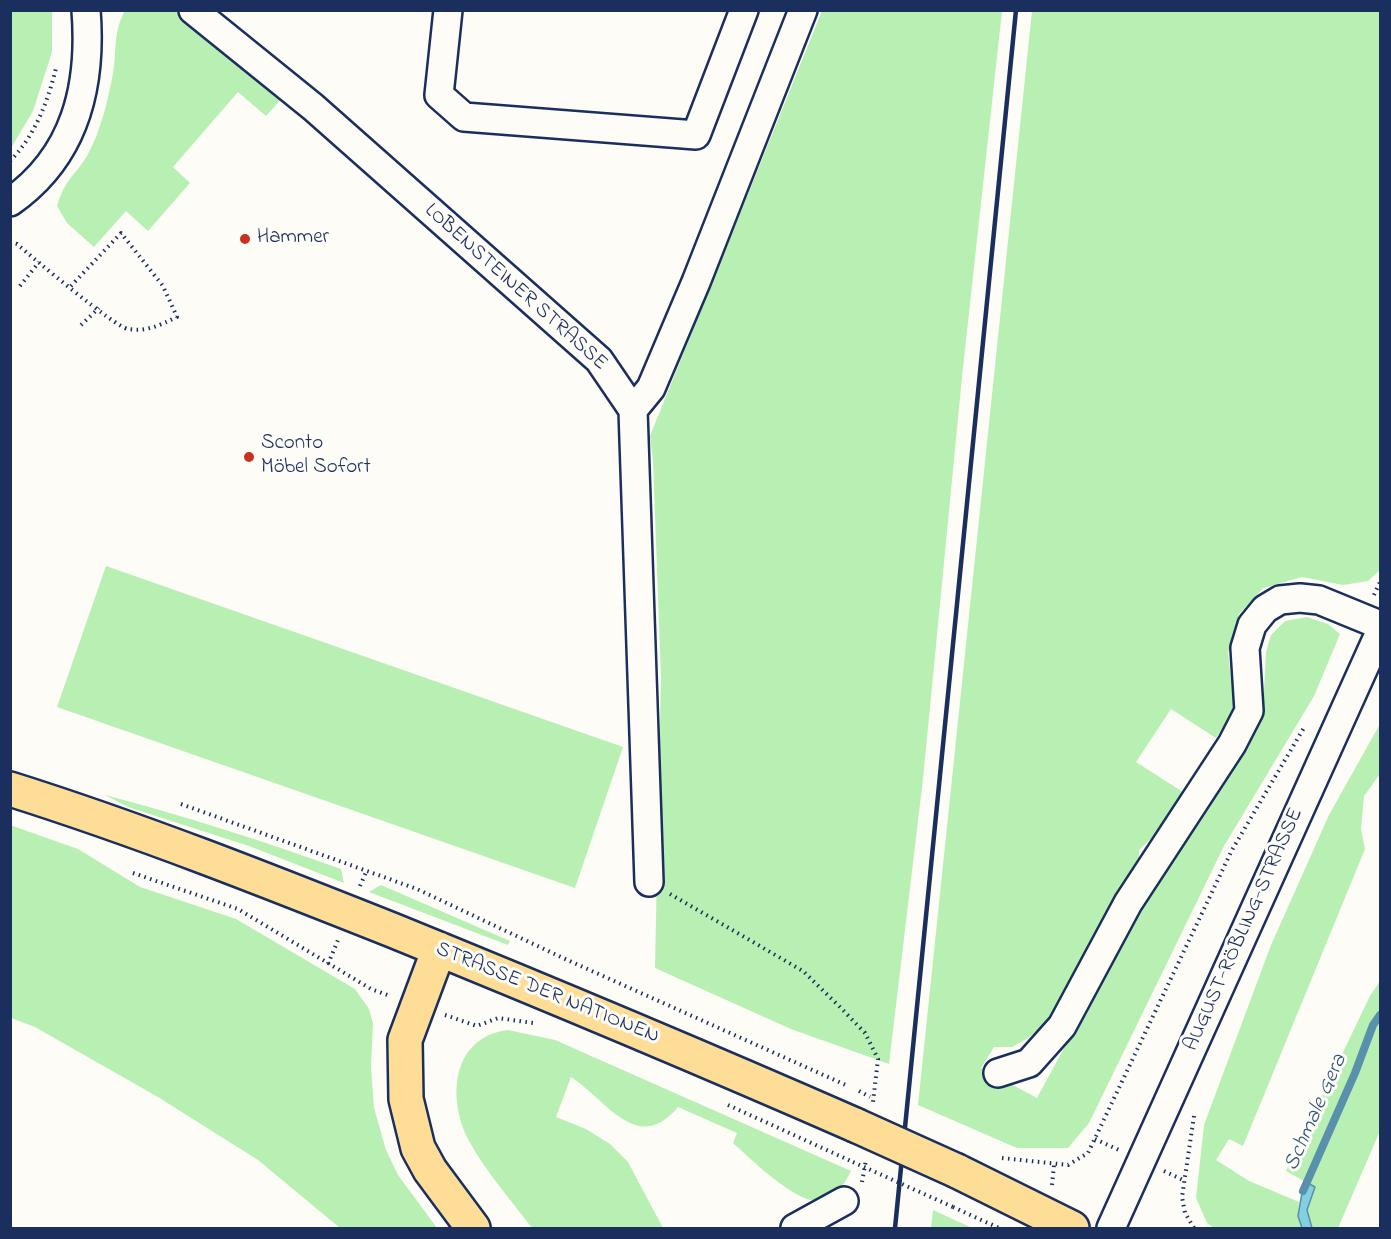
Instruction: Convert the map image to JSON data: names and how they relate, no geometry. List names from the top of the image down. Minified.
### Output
{"streets":{"main road":["STRASSE DER NATIONEN"],"street":["LOBENSTEINER STRASSE","AUGUST-RÖBLING-STRASSE"]},"water":["Schmale Gera"],"places":["Hammer","Sconto Möbel Sofort"]}
